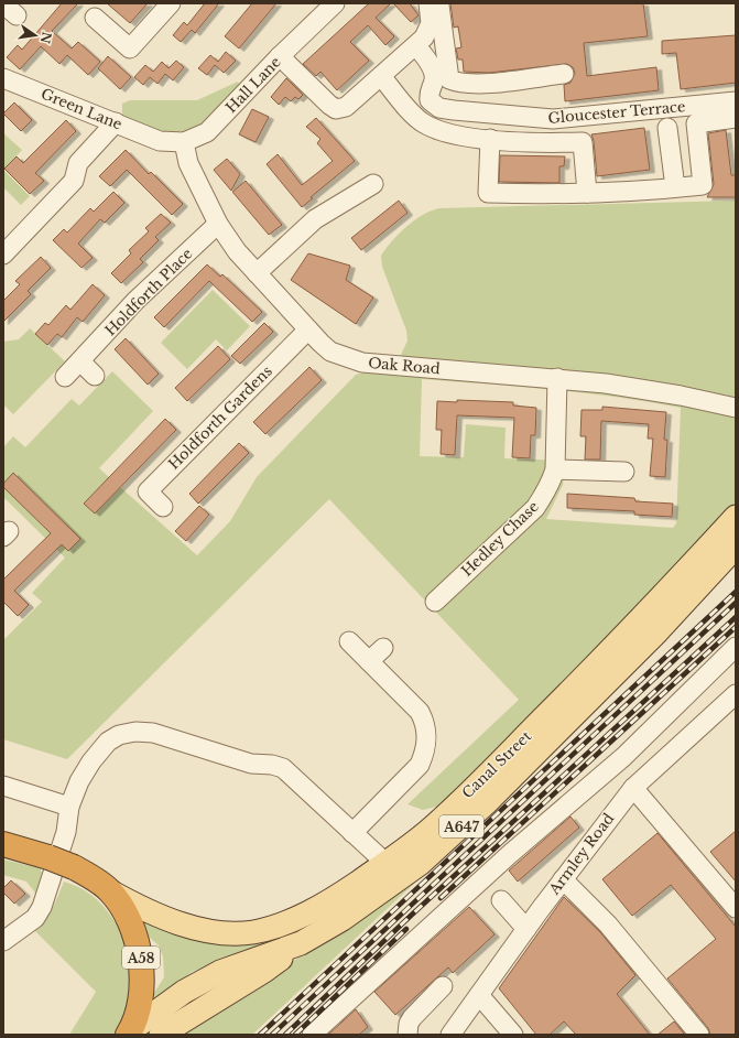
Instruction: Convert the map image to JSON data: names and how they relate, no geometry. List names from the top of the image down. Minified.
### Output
{"streets":{"highway":["A58"],"main road":["Canal Street","A647"],"street":["Hall Lane","Green Lane","Gloucester Terrace","Holdforth Place","Oak Road","Holdforth Gardens","Hedley Chase","Armley Road"]},"crossings":[["Hall Lane","Green Lane"],["Hall Lane","Oak Road"],["Holdforth Place","Oak Road"],["Oak Road","Holdforth Gardens"],["Oak Road","Hedley Chase"],["Canal Street","A647"],["Canal Street","A58"]],"north":"right"}
